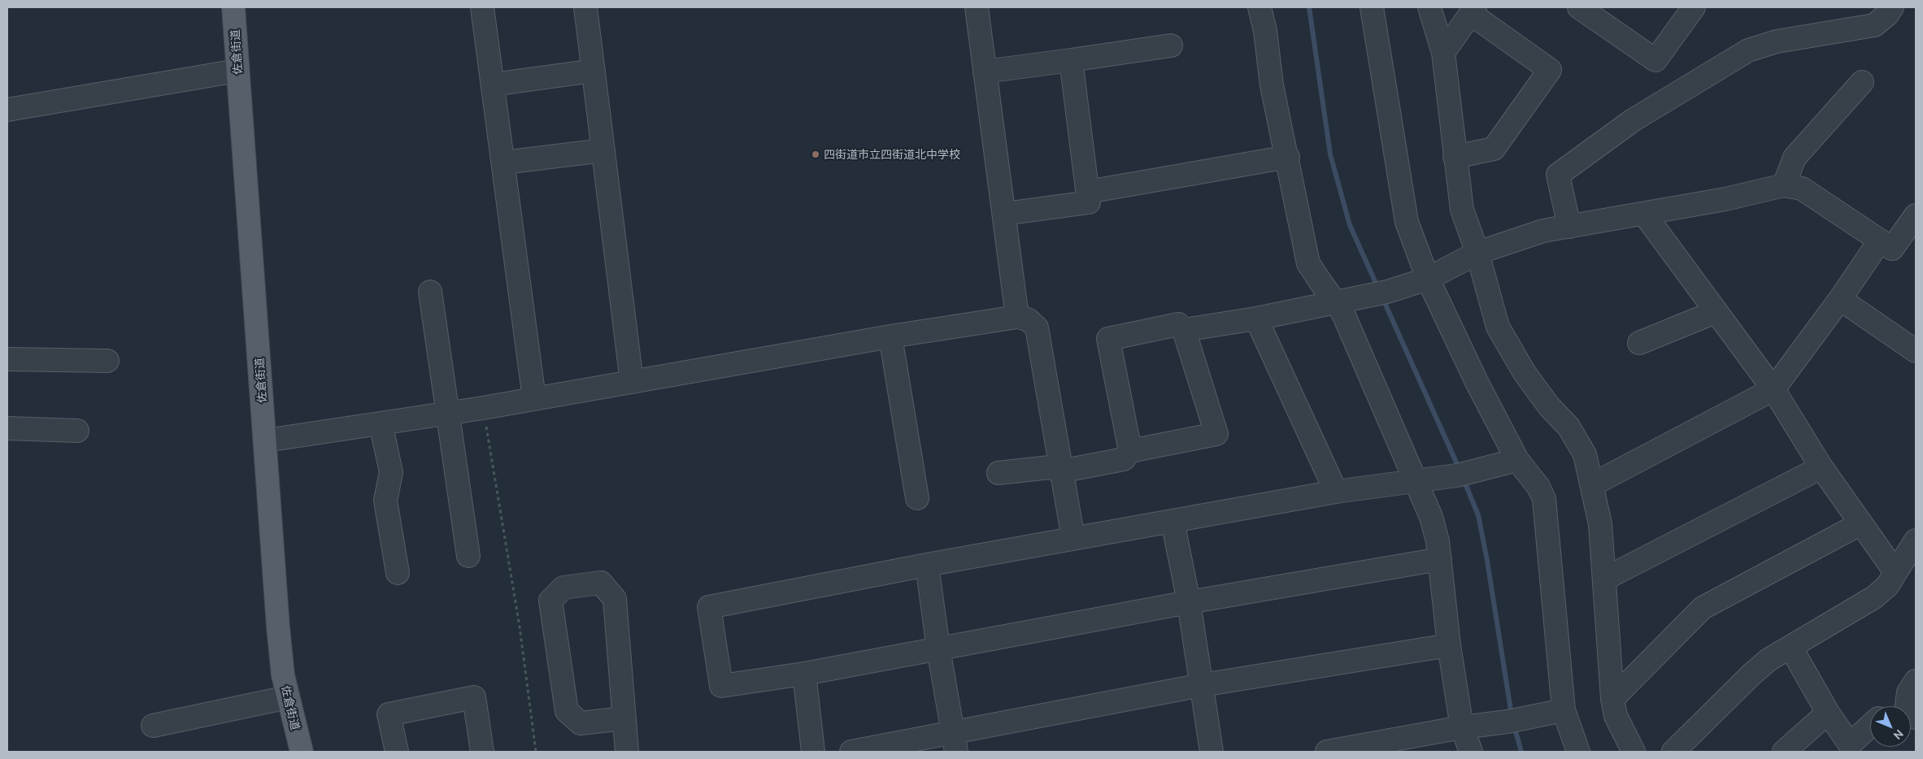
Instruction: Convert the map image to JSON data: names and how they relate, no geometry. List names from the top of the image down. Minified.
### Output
{"streets":{"main road":["佐倉街道"]},"places":["四街道市立四街道北中学校"],"north":"bottom right"}
